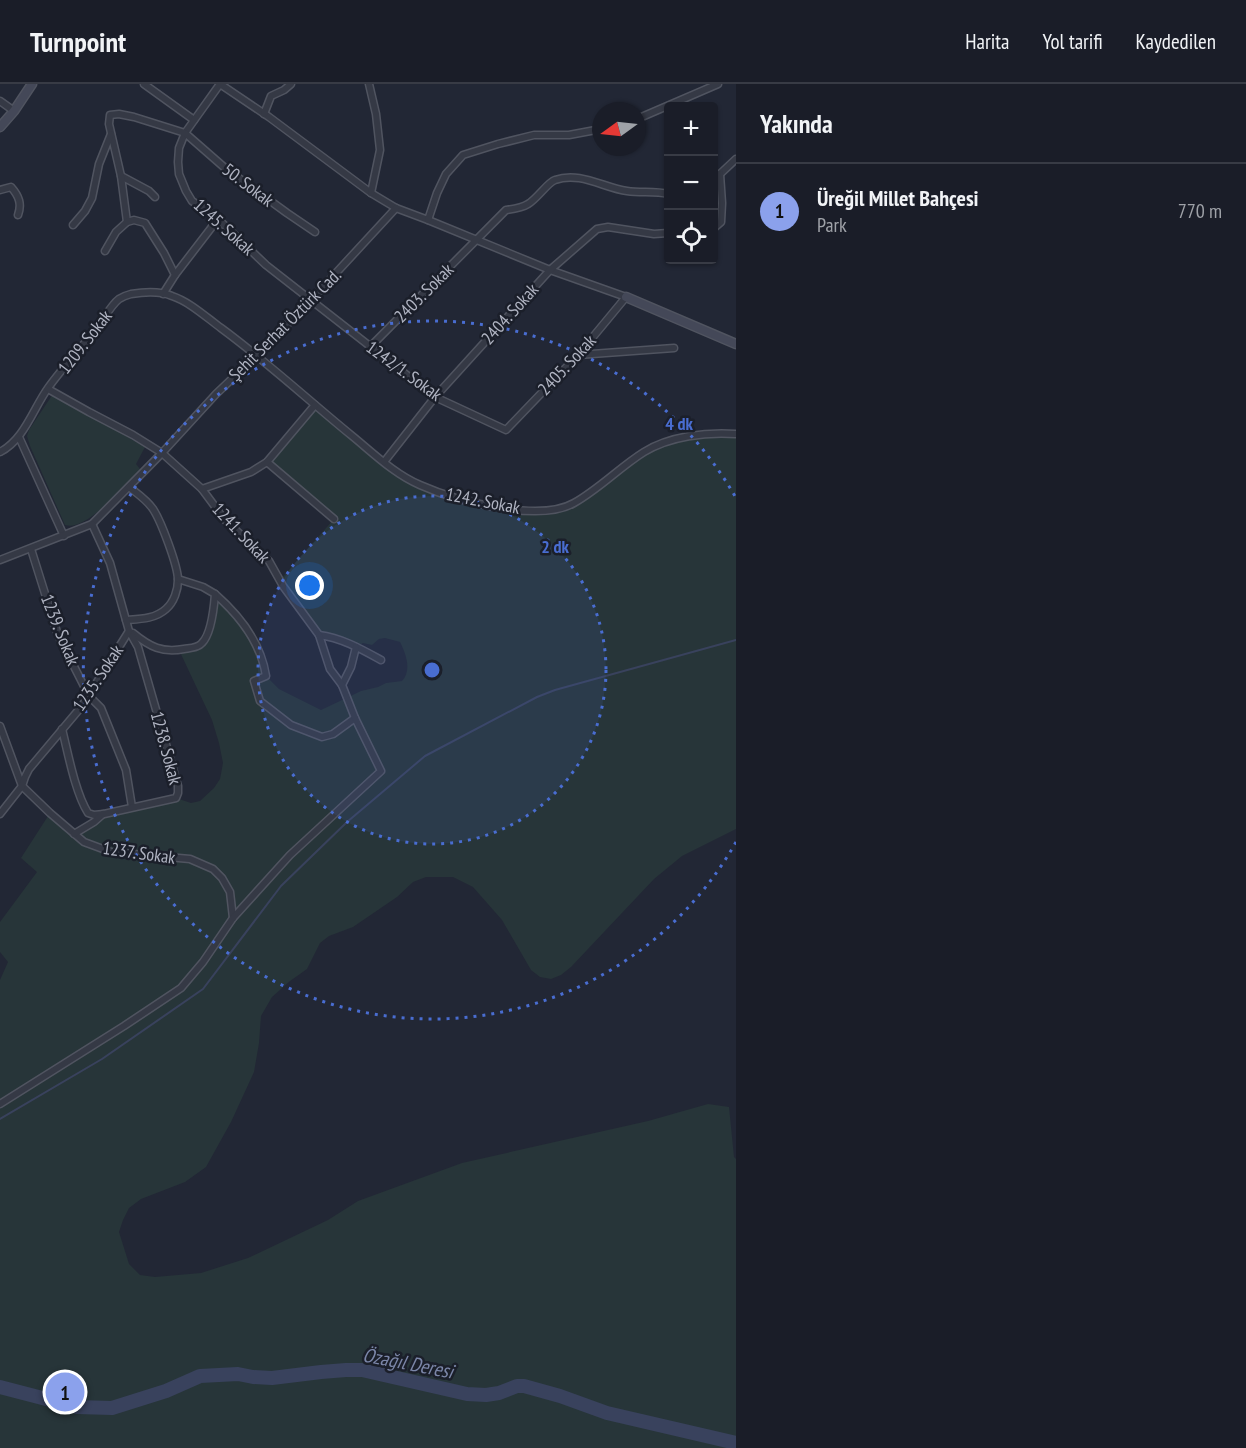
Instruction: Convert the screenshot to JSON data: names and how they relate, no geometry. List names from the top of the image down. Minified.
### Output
{"streets":{"street":["50. Sokak","1245. Sokak","2403. Sokak","2404. Sokak","Şehit Serhat Öztürk Cad.","1209. Sokak","2405. Sokak","1242/1. Sokak","1242. Sokak","1241. Sokak","1239. Sokak","1235. Sokak","1238. Sokak","1237. Sokak"]},"crossings":[["50. Sokak","1245. Sokak"],["1245. Sokak","Şehit Serhat Öztürk Cad."],["1245. Sokak","1242/1. Sokak"],["2403. Sokak","1242/1. Sokak"],["2404. Sokak","1242/1. Sokak"],["2404. Sokak","1242. Sokak"],["Şehit Serhat Öztürk Cad.","1209. Sokak"],["Şehit Serhat Öztürk Cad.","1242/1. Sokak"],["Şehit Serhat Öztürk Cad.","1242. Sokak"],["Şehit Serhat Öztürk Cad.","1241. Sokak"],["Şehit Serhat Öztürk Cad.","1239. Sokak"],["Şehit Serhat Öztürk Cad.","1235. Sokak"],["1209. Sokak","1242. Sokak"],["1209. Sokak","1241. Sokak"],["2405. Sokak","1242/1. Sokak"],["1241. Sokak","1237. Sokak"],["1239. Sokak","1235. Sokak"],["1239. Sokak","1238. Sokak"],["1235. Sokak","1238. Sokak"],["1235. Sokak","1237. Sokak"]],"water":["Özağıl Deresi"],"north":"left","page":{"header":"Turnpoint","nav":["Harita","Yol tarifi","Kaydedilen"],"heading":"Yakında","map_buttons":["+","−"],"list":[{"mark":"1","name":"Üreğil Millet Bahçesi","note":"Park","value":"770 m"}],"pins":"1"},"rings":["4 dk","2 dk"]}
